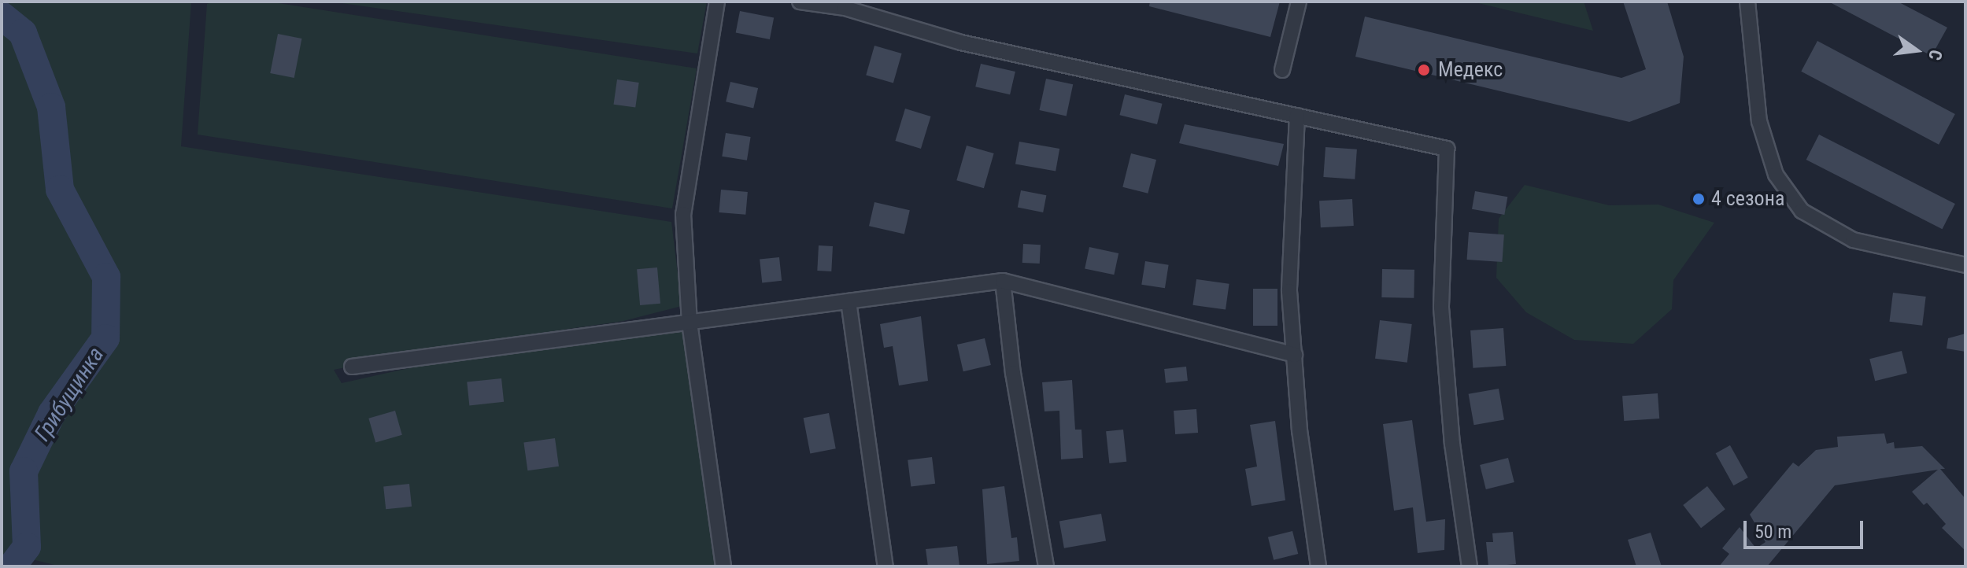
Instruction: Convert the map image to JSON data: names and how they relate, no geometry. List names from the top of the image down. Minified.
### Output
{"water":["Грибущинка"],"places":["Медекс","4 сезона"],"scale_bar":"50 m","north":"right"}
